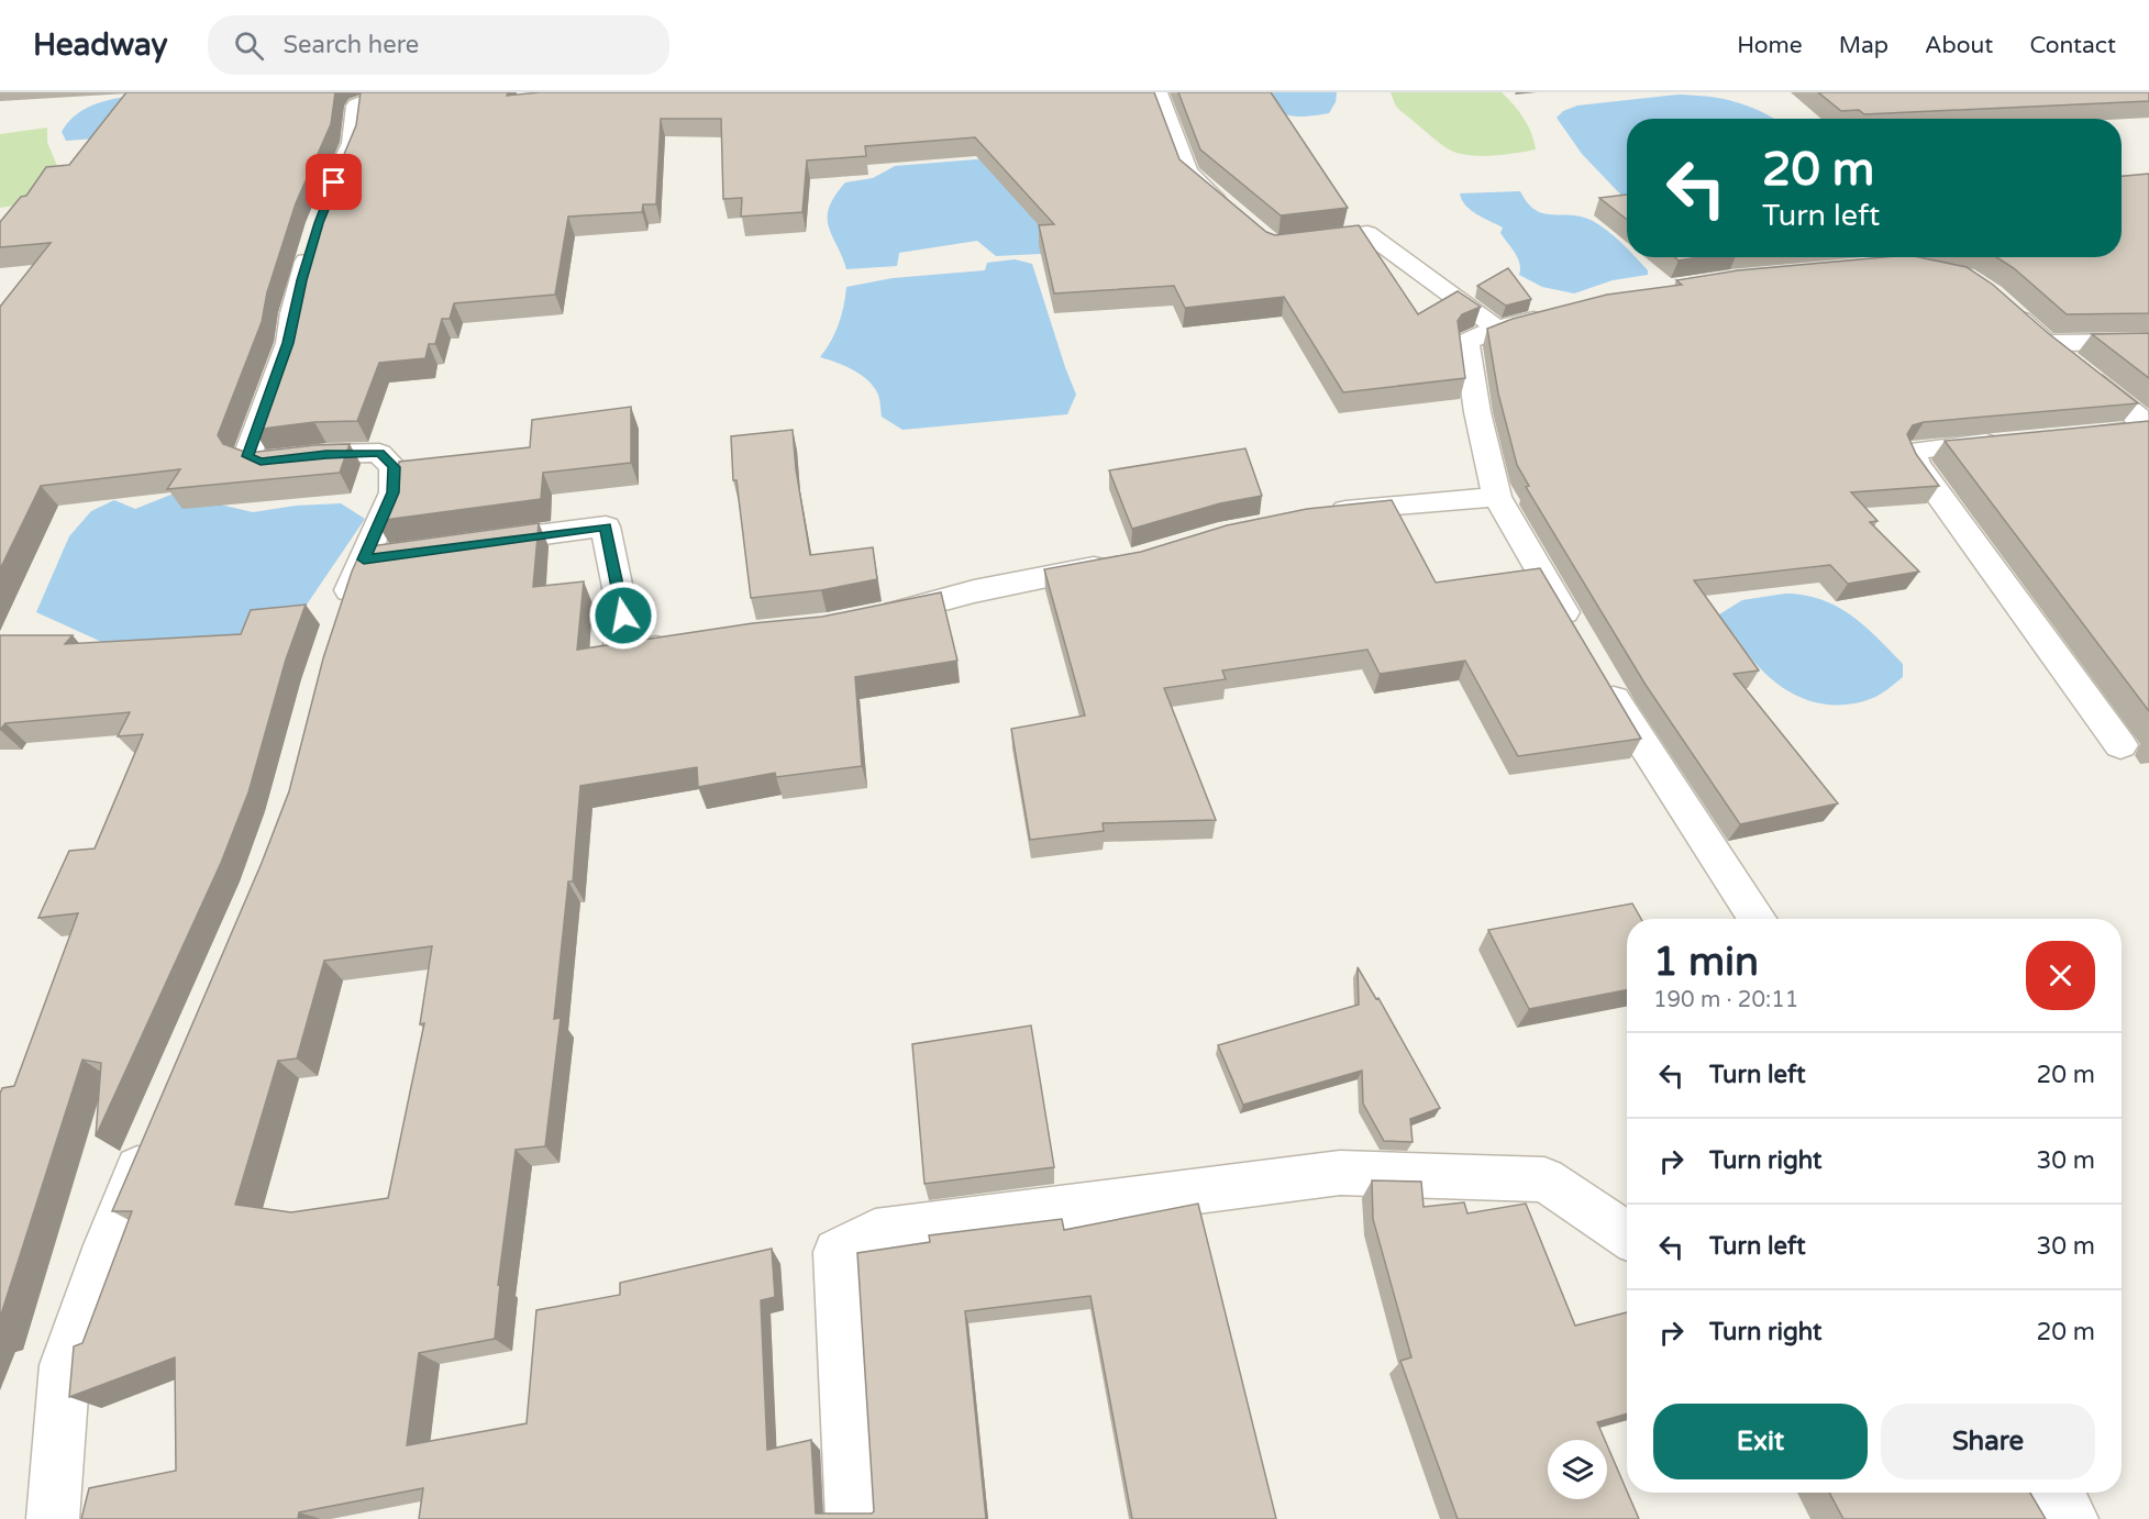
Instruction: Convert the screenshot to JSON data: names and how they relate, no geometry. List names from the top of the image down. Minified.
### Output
{"page":{"header":"Headway","search":"Search here","nav":["Home","Map","About","Contact"],"turn":["20 m","Turn left"],"heading":["1 min","190 m · 20:11"],"list":[{"name":"Turn left","value":"20 m"},{"name":"Turn right","value":"30 m"},{"name":"Turn left","value":"30 m"},{"name":"Turn right","value":"20 m"}],"buttons":["Exit","Share"]}}
